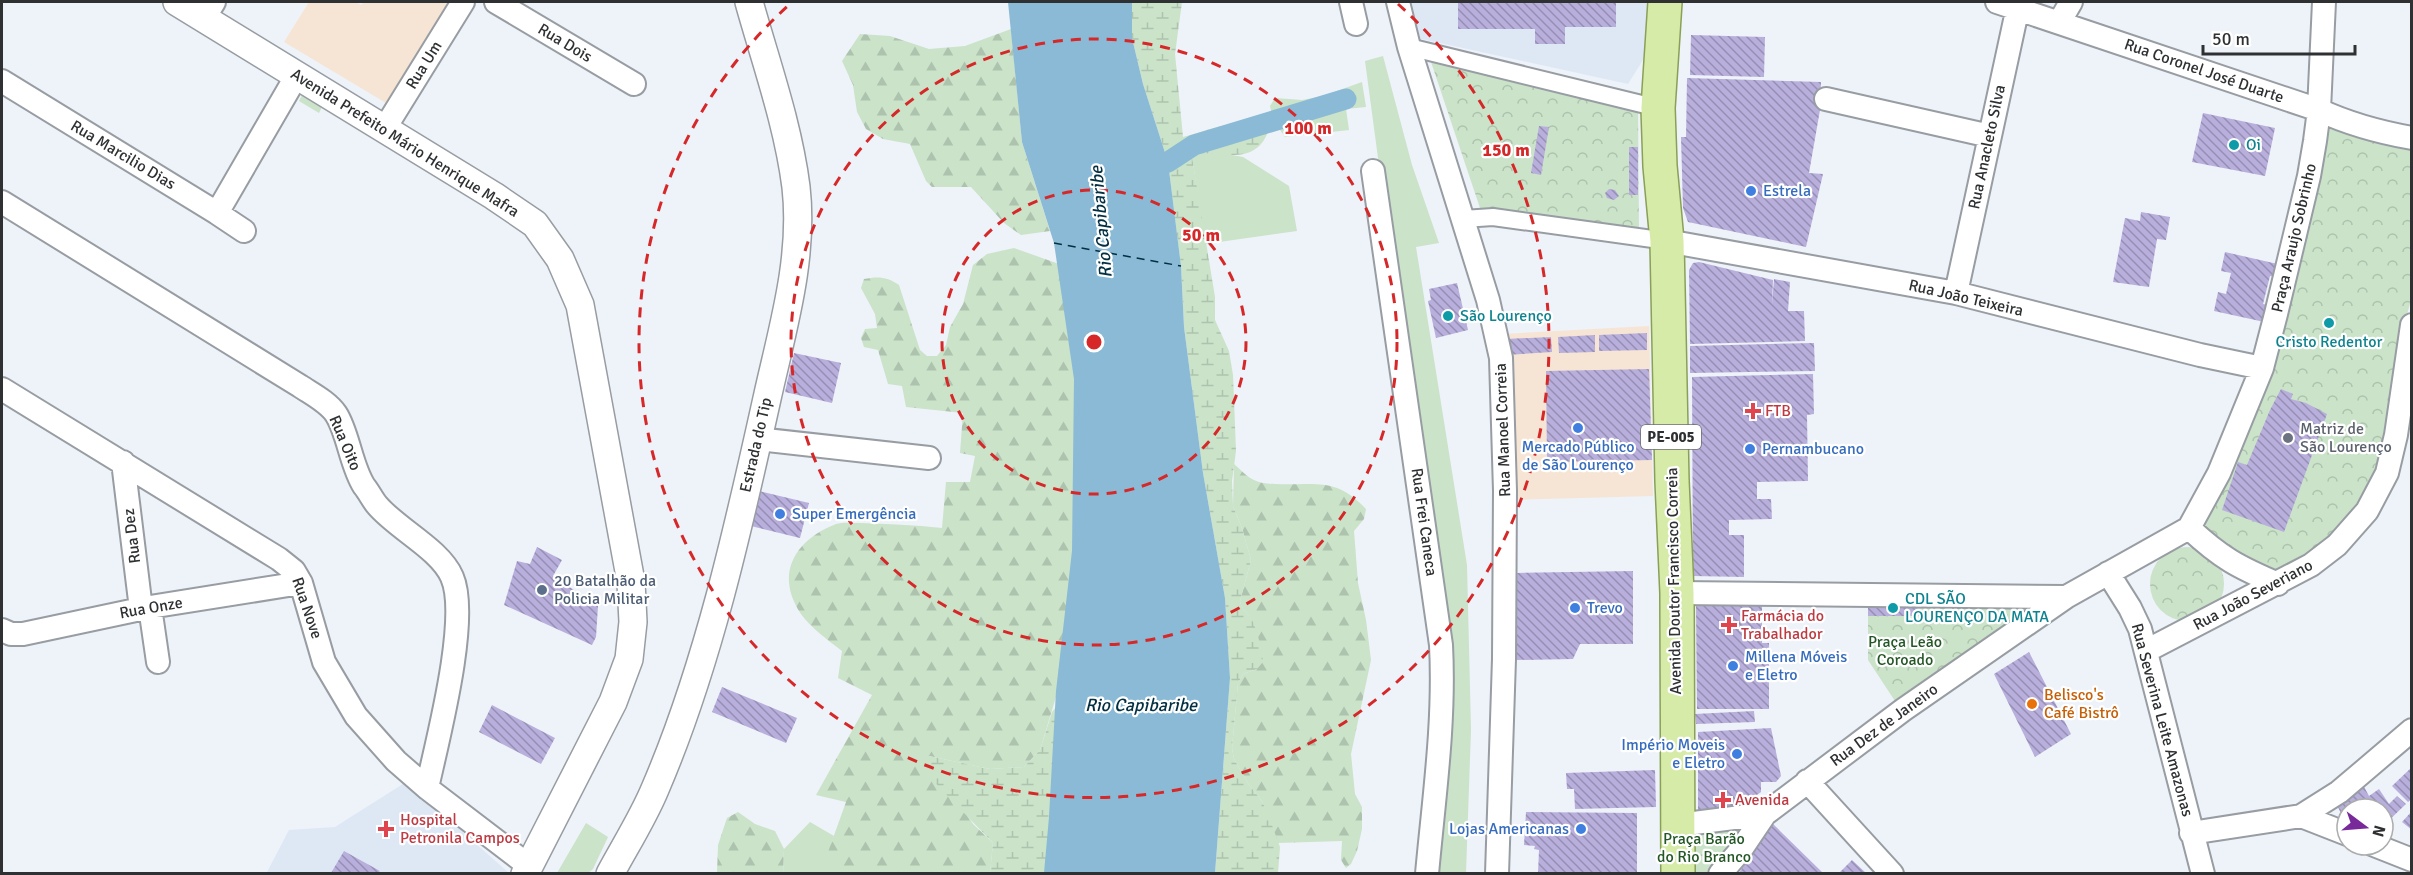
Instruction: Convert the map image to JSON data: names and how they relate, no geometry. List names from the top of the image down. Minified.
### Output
{"streets":{"main road":["PE-005","Avenida Doutor Francisco Correia"],"street":["Rua Dois","Rua Um","Rua Coronel José Duarte","Avenida Prefeito Mário Henrique Mafra","Rua Anacleto Silva","Rua Marcilio Dias","Praça Araujo Sobrinho","Rua João Teixeira","Rua Manoel Correia","Rua Oito","Estrada do Tip","Rua Frei Caneca","Rua Dez","Rua João Severiano","Rua Onze","Rua Nove","Rua Severina Leite Amazonas","Rua Dez de Janeiro"]},"crossings":[["Rua Um","Avenida Prefeito Mário Henrique Mafra"],["Rua Coronel José Duarte","Rua Anacleto Silva"],["Rua Coronel José Duarte","Praça Araujo Sobrinho"],["Avenida Prefeito Mário Henrique Mafra","Rua Nove"],["Rua Anacleto Silva","Rua João Teixeira"],["Praça Araujo Sobrinho","Rua João Teixeira"],["Praça Araujo Sobrinho","Rua Dez de Janeiro"],["Rua João Teixeira","Avenida Doutor Francisco Correia"],["Rua Oito","Rua Nove"],["Rua Dez","Rua Onze"],["Rua Dez","Rua Nove"],["Rua João Severiano","Rua Severina Leite Amazonas"],["Rua Onze","Rua Nove"],["Rua Severina Leite Amazonas","Rua Dez de Janeiro"]],"water":["Rio Capibaribe"],"parks":["Praça Leão Coroado","Praça Barão do Rio Branco"],"places":{"other":["Oi","Estrela","São Lourenço","Cristo Redentor","Mercado Público de São Lourenço","Matriz de São Lourenço","Pernambucano","Super Emergência","20 Batalhão da Policia Militar","Trevo","CDL SÃO LOURENÇO DA MATA","Millena Móveis e Eletro","Belisco's Café Bistrô","Império Moveis e Eletro","Lojas Americanas"],"health":["FTB","Farmácia do Trabalhador","Avenida","Hospital Petronila Campos"]},"scale_bar":"50 m","north":"right","rings":["100 m","150 m","50 m"]}
